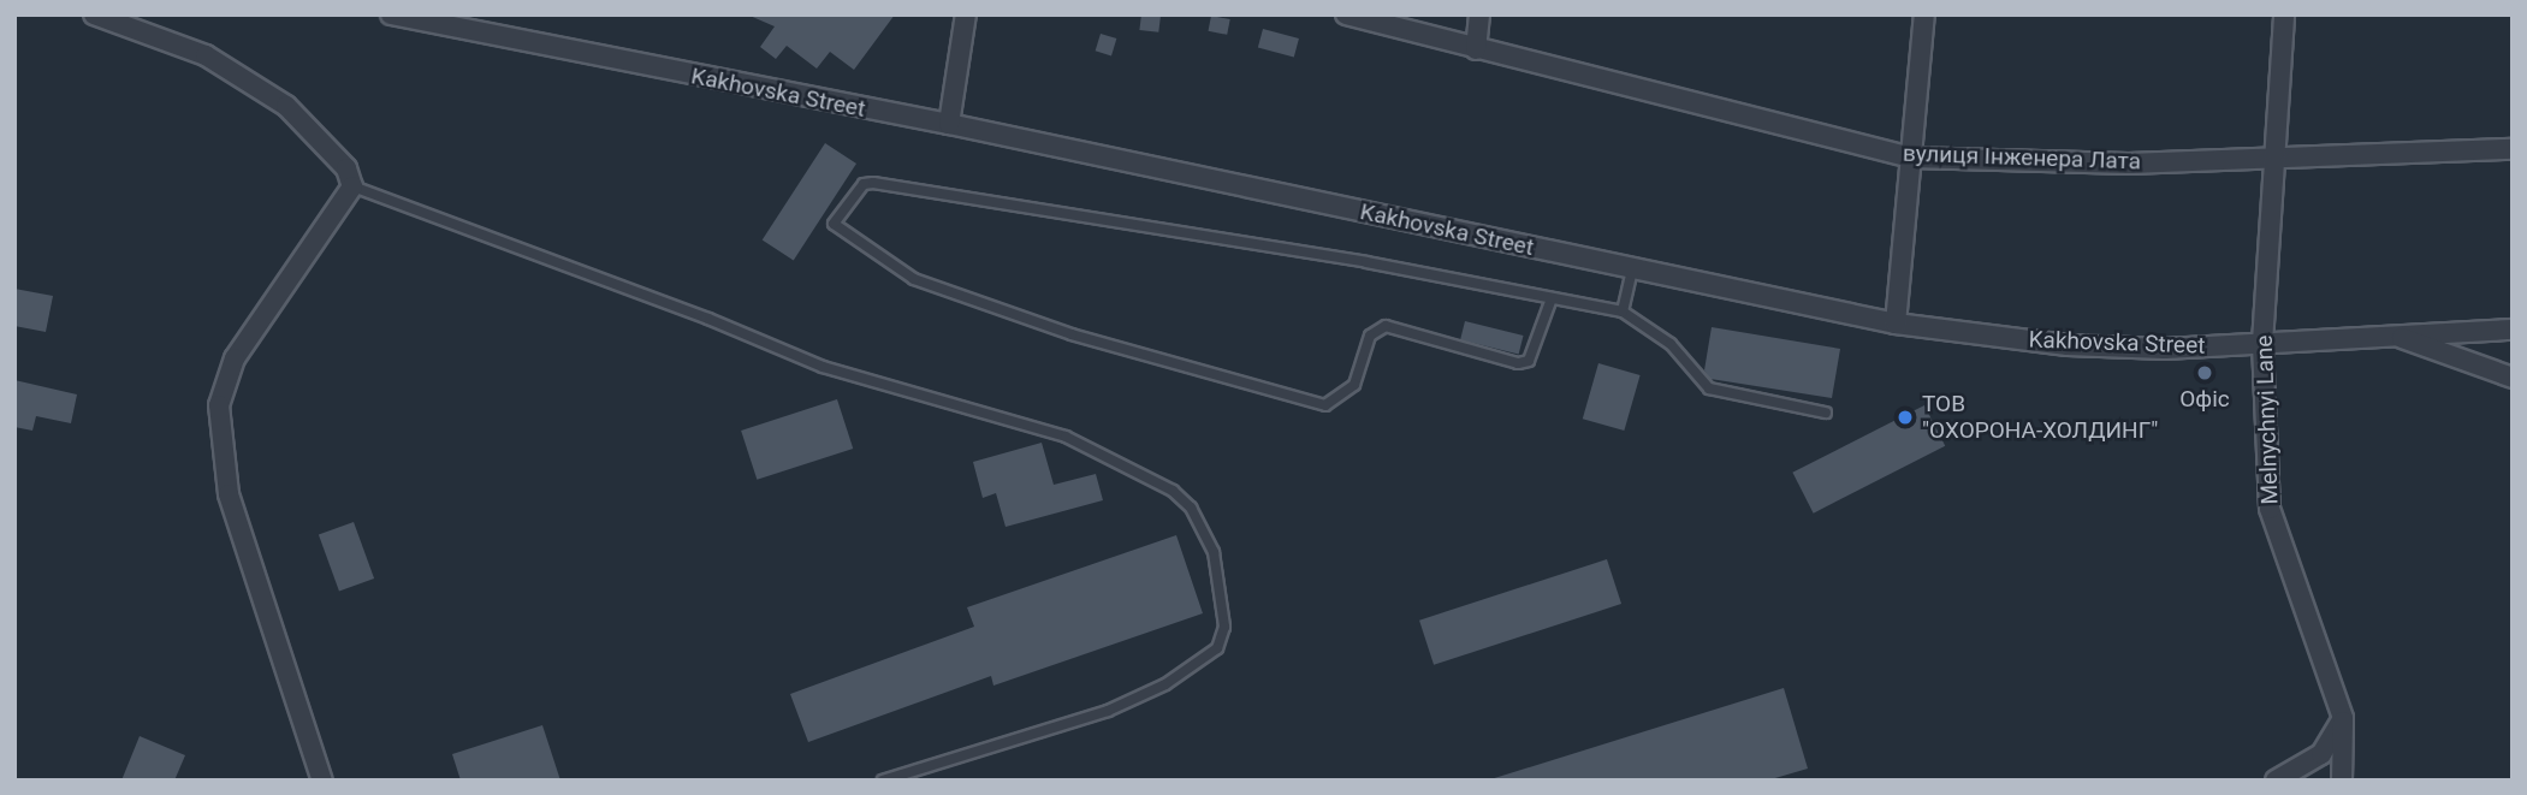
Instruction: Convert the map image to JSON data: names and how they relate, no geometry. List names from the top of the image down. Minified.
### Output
{"streets":{"street":["Kakhovska Street","вулиця Інженера Лата","Melnychnyi Lane"]},"crossings":[["Kakhovska Street","Melnychnyi Lane"],["вулиця Інженера Лата","Melnychnyi Lane"]],"places":["Офіс","ТОВ \"ОХОРОНА-ХОЛДИНГ\""]}
